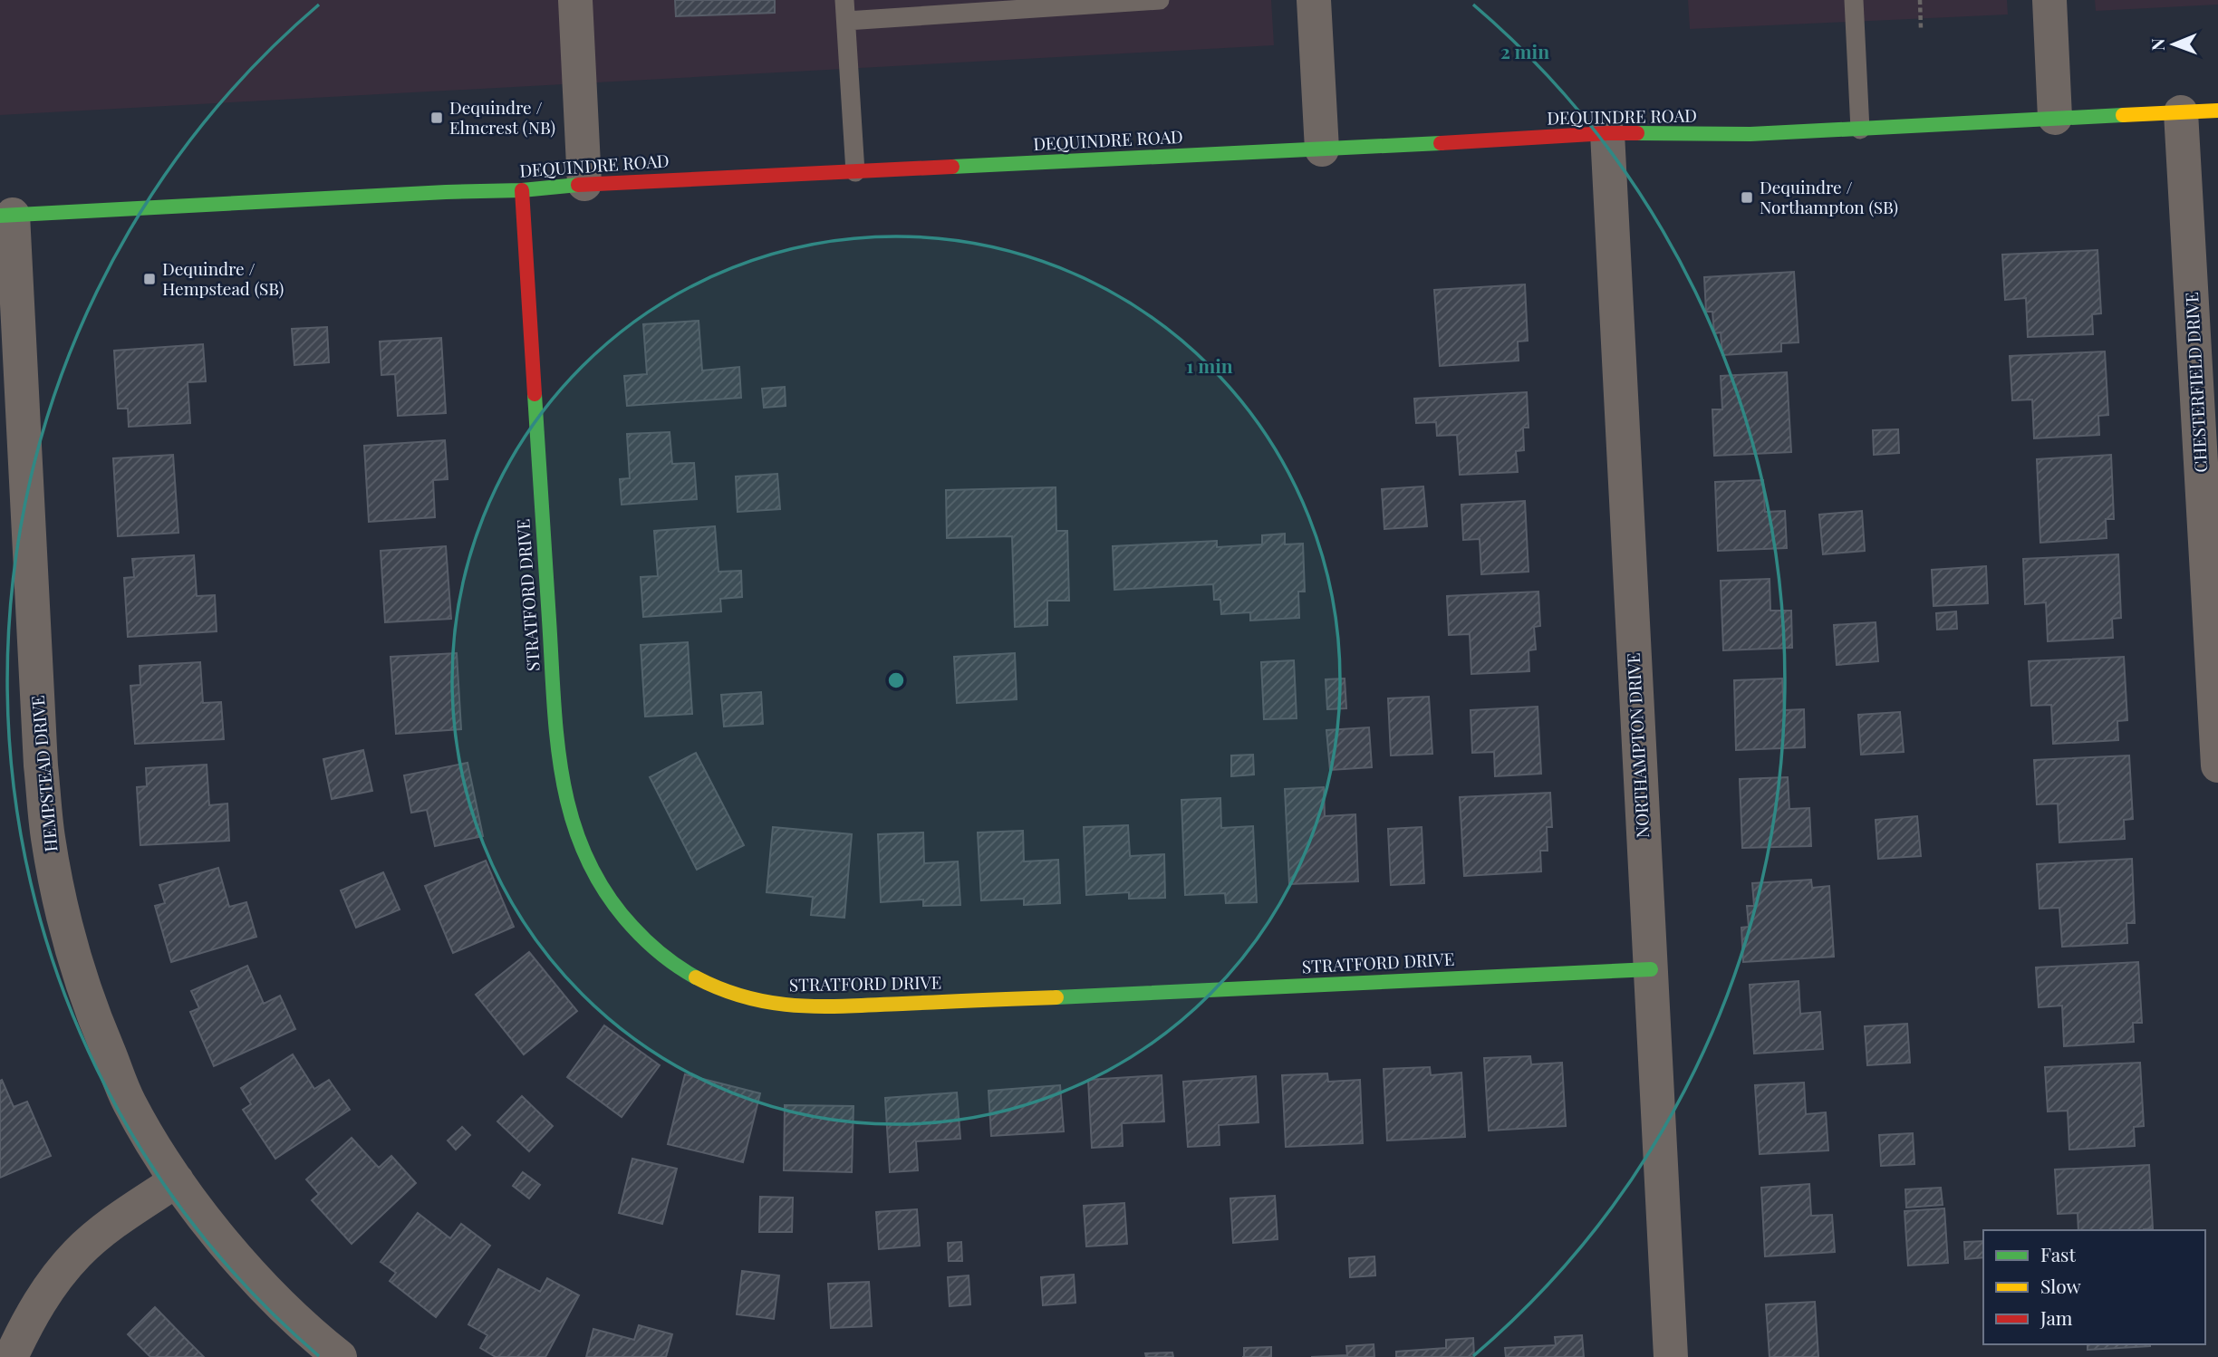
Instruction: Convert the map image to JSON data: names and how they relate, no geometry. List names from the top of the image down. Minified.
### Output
{"streets":{"main road":["DEQUINDRE ROAD","STRATFORD DRIVE"],"street":["CHESTERFIELD DRIVE","NORTHAMPTON DRIVE","HEMPSTEAD DRIVE"]},"crossings":[["DEQUINDRE ROAD","CHESTERFIELD DRIVE"],["DEQUINDRE ROAD","STRATFORD DRIVE"],["DEQUINDRE ROAD","NORTHAMPTON DRIVE"],["DEQUINDRE ROAD","HEMPSTEAD DRIVE"],["STRATFORD DRIVE","NORTHAMPTON DRIVE"]],"places":{"transit":["Dequindre / Elmcrest (NB)","Dequindre / Northampton (SB)","Dequindre / Hempstead (SB)"]},"legend":["Fast","Slow","Jam"],"north":"left","rings":["2 min","1 min"]}
